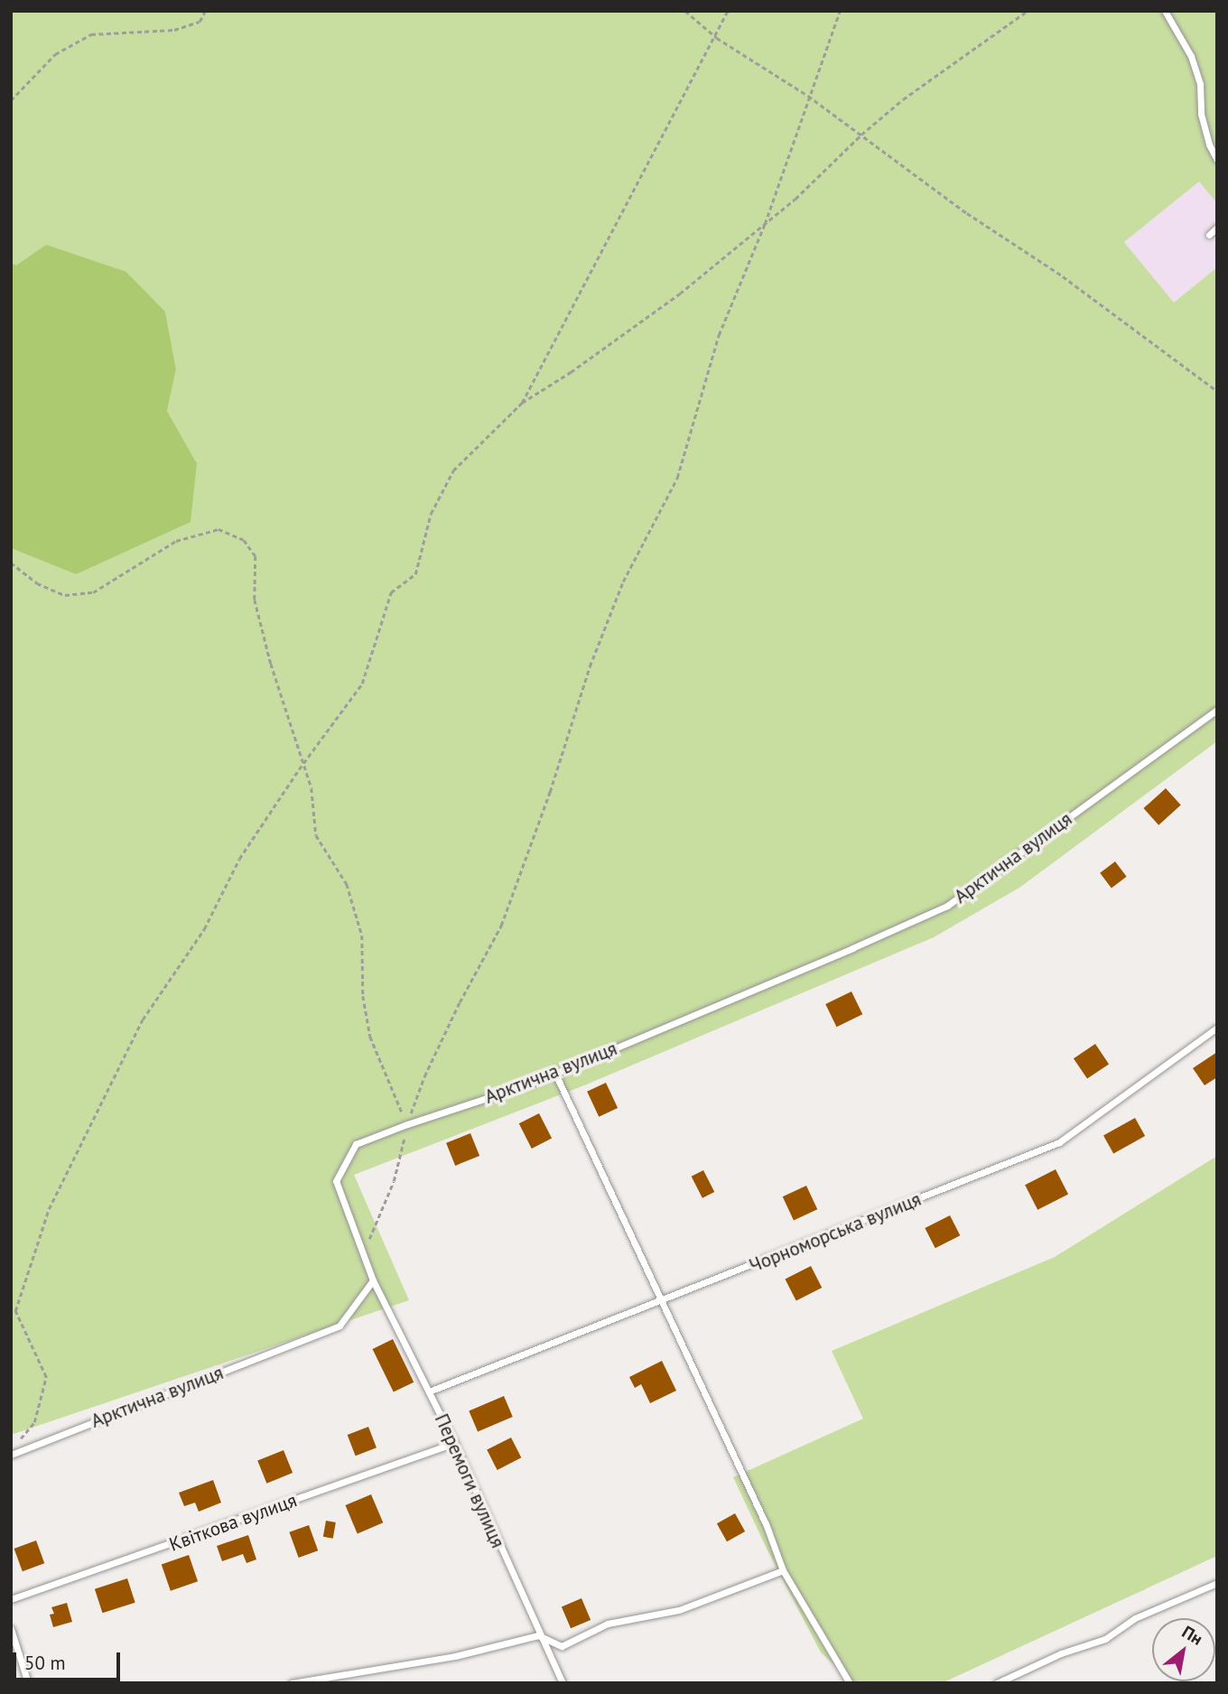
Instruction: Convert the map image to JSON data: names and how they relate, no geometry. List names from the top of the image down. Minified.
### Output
{"streets":{"lane":["Арктична вулиця","Чорноморська вулиця","Перемоги вулиця","Квіткова вулиця"]},"crossings":[["Арктична вулиця","Перемоги вулиця"],["Чорноморська вулиця","Перемоги вулиця"],["Перемоги вулиця","Квіткова вулиця"]],"scale_bar":"50 m","north":"top right"}
